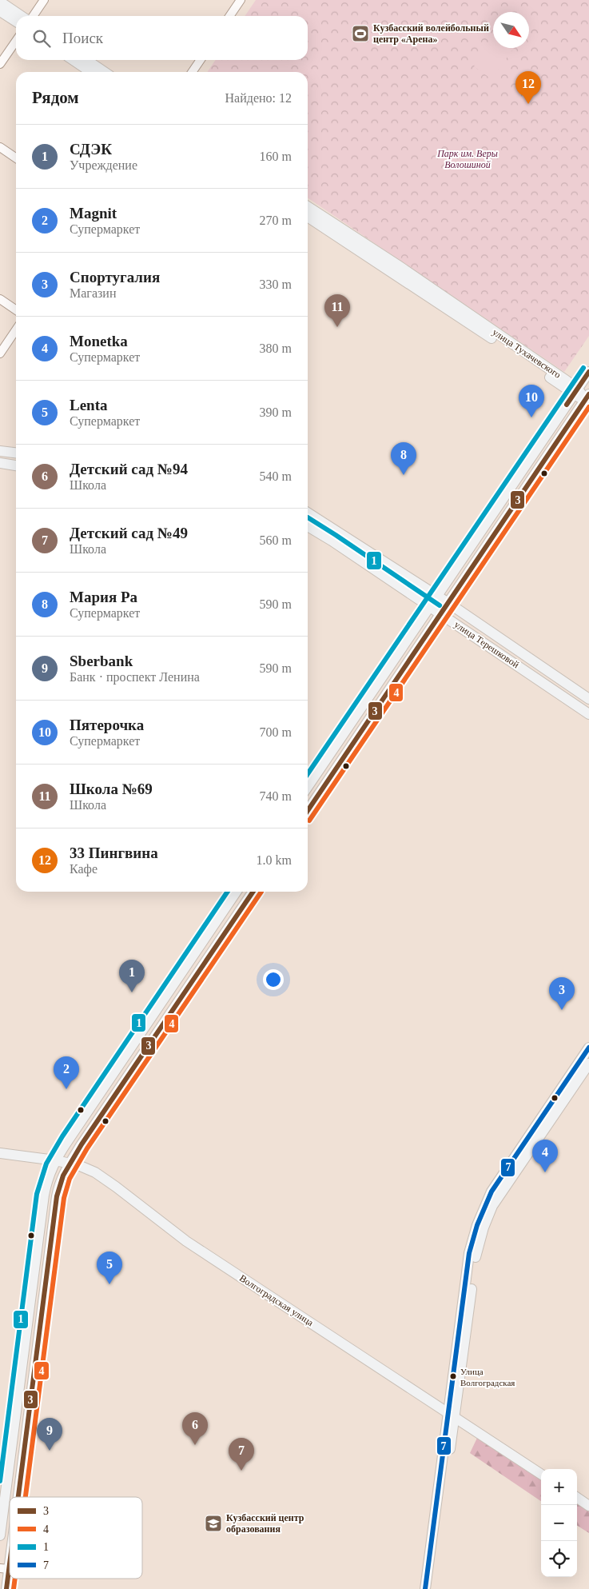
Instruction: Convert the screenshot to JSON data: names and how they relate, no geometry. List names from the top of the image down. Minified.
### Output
{"streets":{"main road":["улица Тухачевского","улица Терешковой","Волгоградская улица"]},"parks":["Парк им. Веры Волошиной"],"places":{"sports":["Кузбасский волейбольный центр «Арена»"],"other":["Улица Волгоградская"],"school or university":["Кузбасский центр образования"]},"lines":["transit line 1","transit line 3","transit line 4","transit line 7"],"legend":["3","4","1","7"],"north":"bottom right","page":{"search":"Поиск","pins":["12","11","10","8","1","3","2","4","5","6","9","7"],"heading":["Рядом","Найдено: 12"],"list":[{"mark":"1","name":"СДЭК","note":"Учреждение","value":"160 m"},{"mark":"2","name":"Magnit","note":"Супермаркет","value":"270 m"},{"mark":"3","name":"Спортугалия","note":"Магазин","value":"330 m"},{"mark":"4","name":"Monetka","note":"Супермаркет","value":"380 m"},{"mark":"5","name":"Lenta","note":"Супермаркет","value":"390 m"},{"mark":"6","name":"Детский сад №94","note":"Школа","value":"540 m"},{"mark":"7","name":"Детский сад №49","note":"Школа","value":"560 m"},{"mark":"8","name":"Мария Ра","note":"Супермаркет","value":"590 m"},{"mark":"9","name":"Sberbank","note":"Банк · проспект Ленина","value":"590 m"},{"mark":"10","name":"Пятерочка","note":"Супермаркет","value":"700 m"},{"mark":"11","name":"Школа №69","note":"Школа","value":"740 m"},{"mark":"12","name":"33 Пингвина","note":"Кафе","value":"1.0 km"}],"map_buttons":["+","−"]}}
